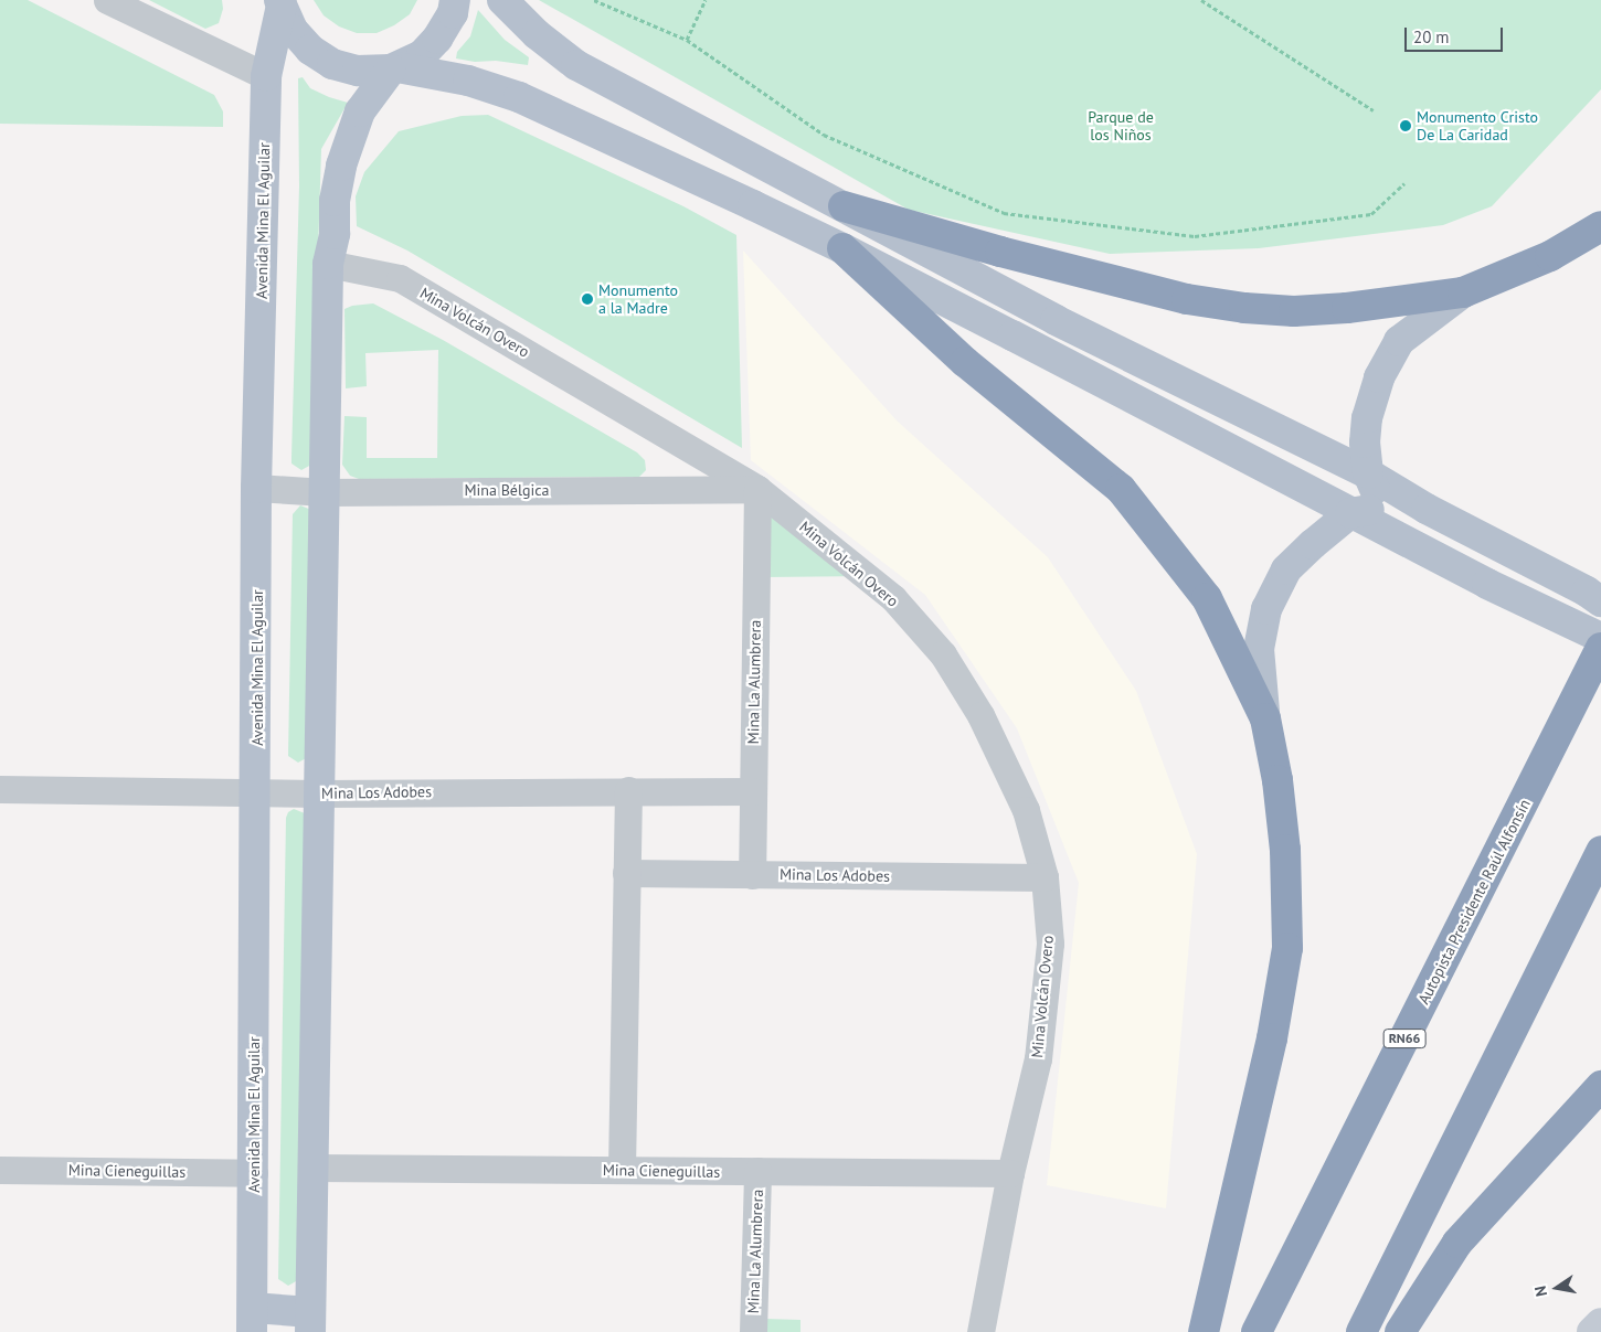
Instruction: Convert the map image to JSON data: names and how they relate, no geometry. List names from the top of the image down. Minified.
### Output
{"streets":{"highway":["Autopista Presidente Raúl Alfonsín","RN66"],"main road":["Avenida Mina El Aguilar"],"street":["Mina Volcán Overo","Mina Bélgica","Mina La Alumbrera","Mina Los Adobes","Mina Cieneguillas"]},"crossings":[["Avenida Mina El Aguilar","Mina Bélgica"],["Avenida Mina El Aguilar","Mina Los Adobes"],["Avenida Mina El Aguilar","Mina Cieneguillas"],["Mina Volcán Overo","Mina Bélgica"],["Mina Volcán Overo","Mina La Alumbrera"],["Mina Volcán Overo","Mina Los Adobes"],["Mina Volcán Overo","Mina Cieneguillas"],["Mina Bélgica","Mina La Alumbrera"],["Mina La Alumbrera","Mina Los Adobes"],["Mina La Alumbrera","Mina Cieneguillas"]],"parks":["Parque de los Niños"],"places":["Monumento Cristo De La Caridad","Monumento a la Madre"],"scale_bar":"20 m","north":"left"}
